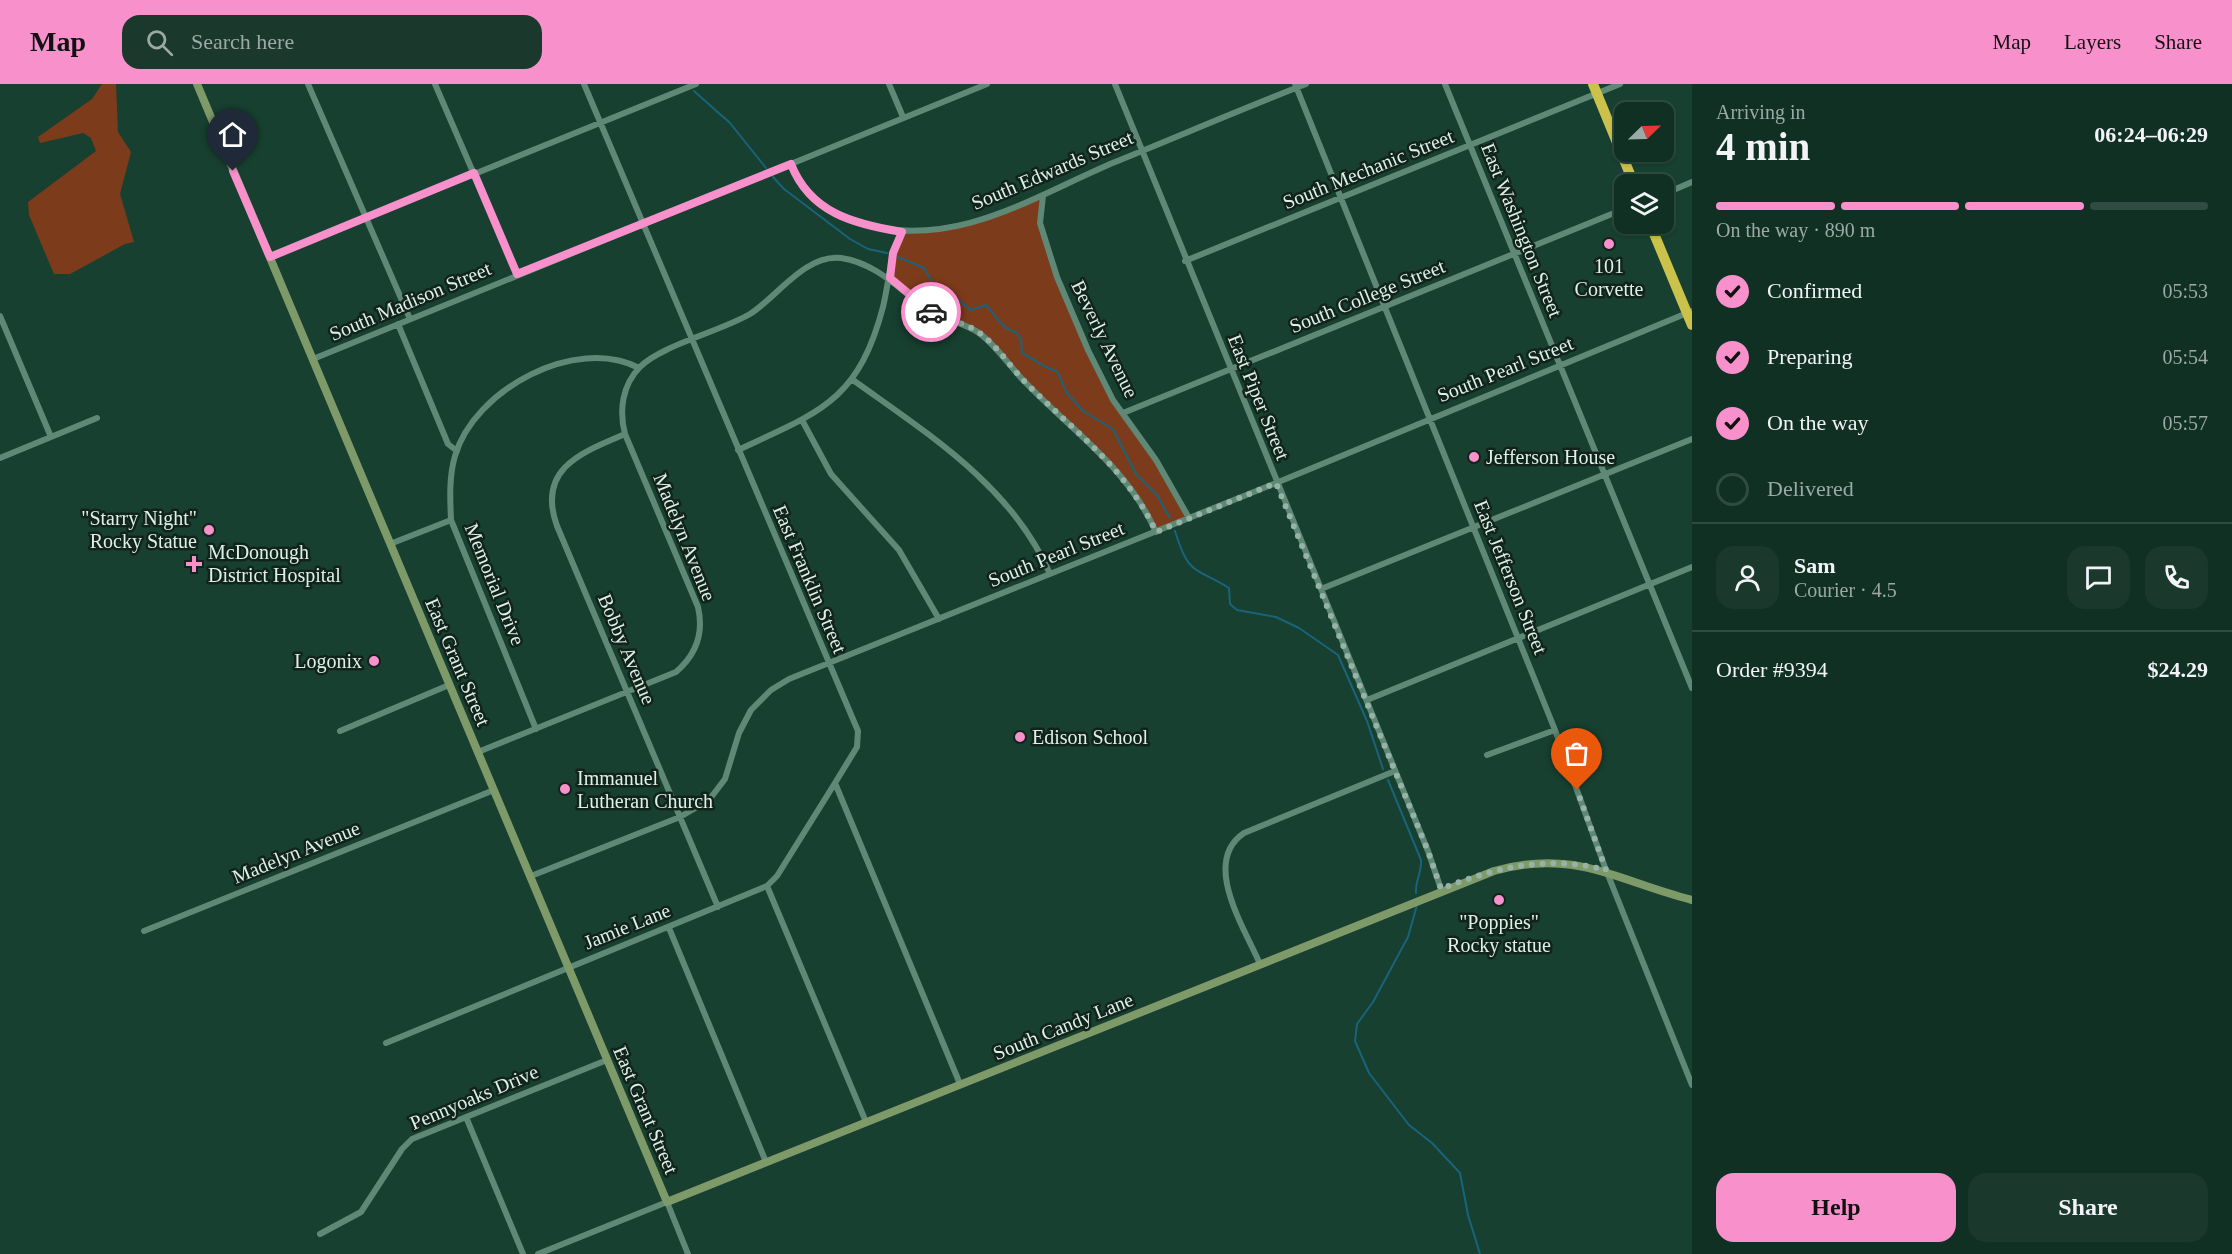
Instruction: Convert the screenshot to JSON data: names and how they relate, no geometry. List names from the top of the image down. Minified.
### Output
{"streets":{"main road":["East Grant Street","South Candy Lane"],"street":["South Mechanic Street","South Edwards Street","East Washington Street","South College Street","South Madison Street","Beverly Avenue","South Pearl Street","East Piper Street","Madelyn Avenue","East Jefferson Street","East Franklin Street","Memorial Drive","Bobby Avenue","Jamie Lane","Pennyoaks Drive"]},"crossings":[["South Mechanic Street","East Washington Street"],["South Mechanic Street","East Piper Street"],["South Mechanic Street","East Jefferson Street"],["South Edwards Street","South Madison Street"],["South Edwards Street","Beverly Avenue"],["South Edwards Street","East Piper Street"],["South Edwards Street","East Jefferson Street"],["East Washington Street","South College Street"],["East Washington Street","South Pearl Street"],["South College Street","Beverly Avenue"],["South College Street","East Piper Street"],["South College Street","East Jefferson Street"],["South Madison Street","East Franklin Street"],["South Madison Street","East Grant Street"],["Beverly Avenue","South Pearl Street"],["South Pearl Street","East Piper Street"],["South Pearl Street","East Jefferson Street"],["South Pearl Street","East Franklin Street"],["South Pearl Street","Bobby Avenue"],["South Pearl Street","East Grant Street"],["East Piper Street","South Candy Lane"],["Madelyn Avenue","East Franklin Street"],["Madelyn Avenue","Memorial Drive"],["Madelyn Avenue","Bobby Avenue"],["Madelyn Avenue","East Grant Street"],["East Jefferson Street","South Candy Lane"],["East Franklin Street","Jamie Lane"],["Bobby Avenue","Jamie Lane"],["East Grant Street","Jamie Lane"],["East Grant Street","South Candy Lane"],["East Grant Street","Pennyoaks Drive"]],"places":{"other":["101 Corvette","Jefferson House","\"Starry Night\" Rocky Statue","Logonix","Edison School","Immanuel Lutheran Church","\"Poppies\" Rocky statue"],"health":["McDonough District Hospital"]},"north":"top right","page":{"header":"Map","search":"Search here","nav":["Map","Layers","Share"],"heading":["4 min","Arriving in","06:24–06:29"],"panel":["Sam","Courier · 4.5","Order #9394","$24.29"],"bar":"On the way · 890 m","list":[["Confirmed","05:53"],["Preparing","05:54"],["On the way","05:57"],"Delivered"],"buttons":["Help","Share"]}}
